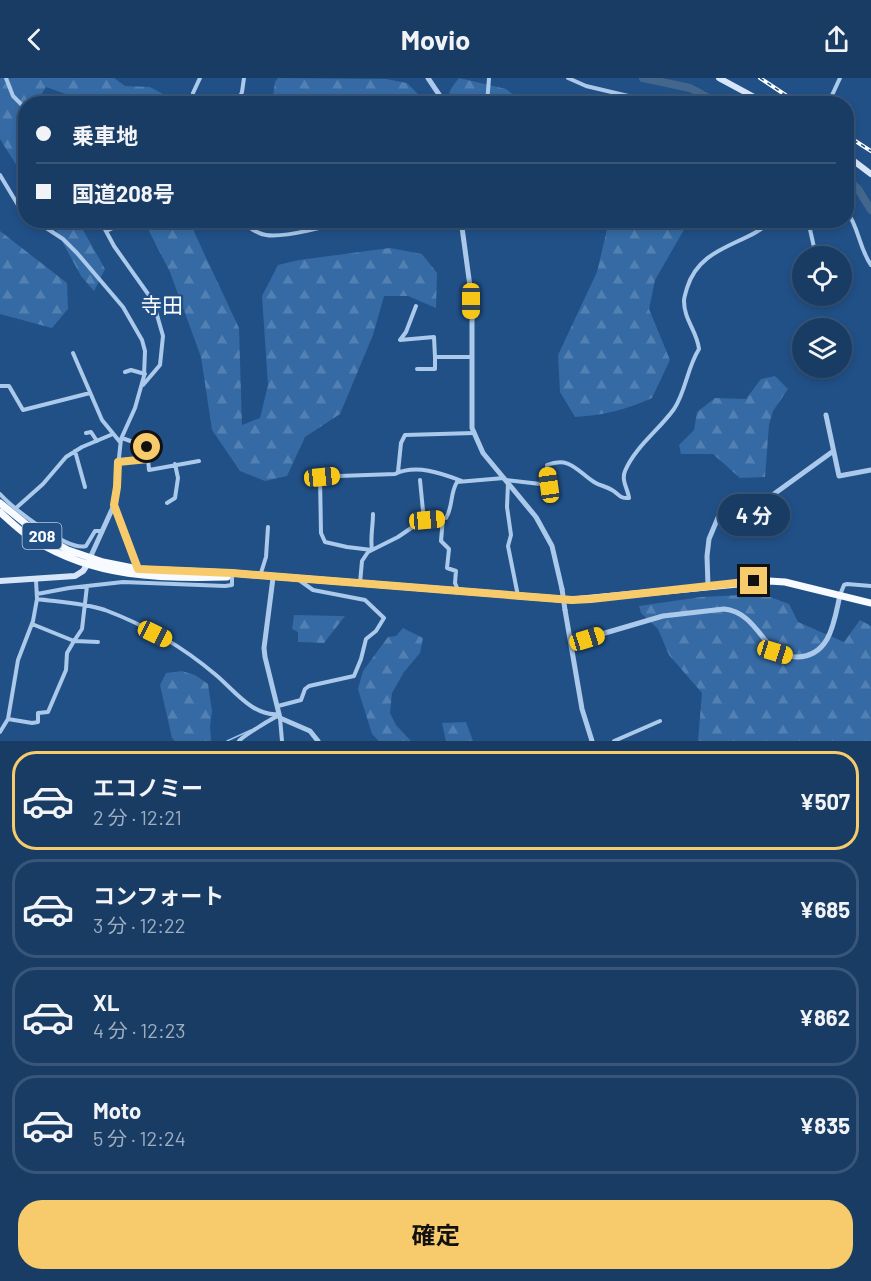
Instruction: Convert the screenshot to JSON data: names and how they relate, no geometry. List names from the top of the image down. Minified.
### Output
{"streets":{"highway":["208"]},"districts":["寺田"],"page":{"header":"Movio","banner":["乗車地","国道208号"],"bubble":"4 分","list":[{"name":"エコノミー","note":"2 分 · 12:21","value":"¥507"},{"name":"コンフォート","note":"3 分 · 12:22","value":"¥685"},{"name":"XL","note":"4 分 · 12:23","value":"¥862"},{"name":"Moto","note":"5 分 · 12:24","value":"¥835"}],"buttons":"確定"}}
